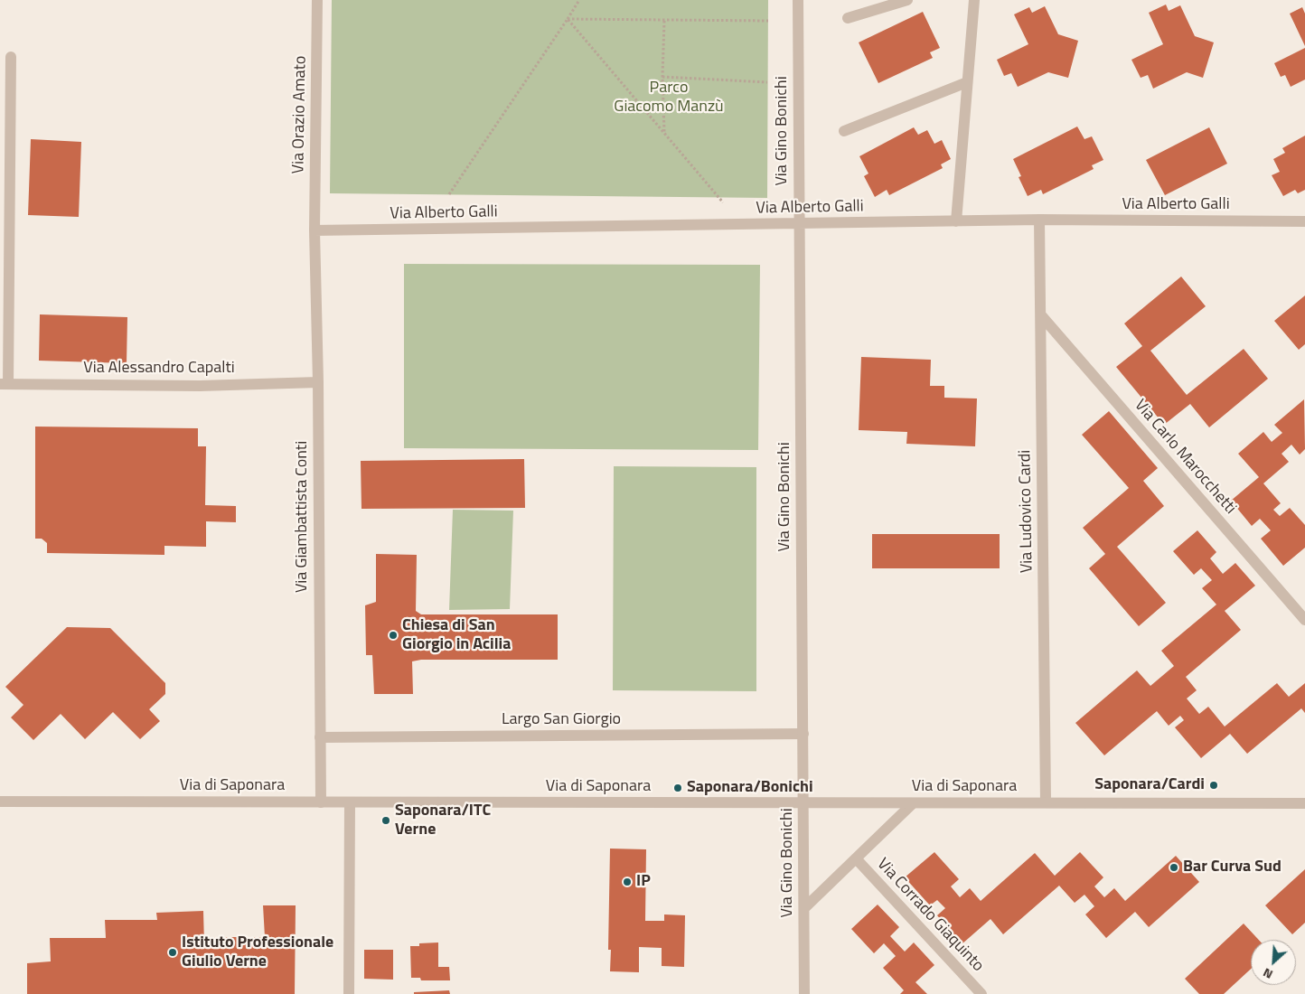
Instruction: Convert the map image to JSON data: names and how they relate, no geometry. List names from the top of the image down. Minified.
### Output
{"streets":{"street":["Via Orazio Amato","Via Gino Bonichi","Via Alberto Galli","Via Alessandro Capalti","Via Carlo Marocchetti","Via Ludovico Cardi","Via Giambattista Conti","Largo San Giorgio","Via di Saponara","Via Corrado Giaquinto"]},"crossings":[["Via Orazio Amato","Via Alberto Galli"],["Via Orazio Amato","Via Giambattista Conti"],["Via Gino Bonichi","Via Alberto Galli"],["Via Gino Bonichi","Largo San Giorgio"],["Via Gino Bonichi","Via di Saponara"],["Via Alberto Galli","Via Ludovico Cardi"],["Via Alberto Galli","Via Giambattista Conti"],["Via Alessandro Capalti","Via Giambattista Conti"],["Via Carlo Marocchetti","Via Ludovico Cardi"],["Via Ludovico Cardi","Via di Saponara"],["Via Giambattista Conti","Largo San Giorgio"],["Via Giambattista Conti","Via di Saponara"]],"parks":["Parco Giacomo Manzù"],"places":["Chiesa di San Giorgio in Acilia","Saponara/Cardi","Saponara/Bonichi","Saponara/ITC Verne","Bar Curva Sud","IP","Istituto Professionale Giulio Verne"],"north":"bottom left"}
